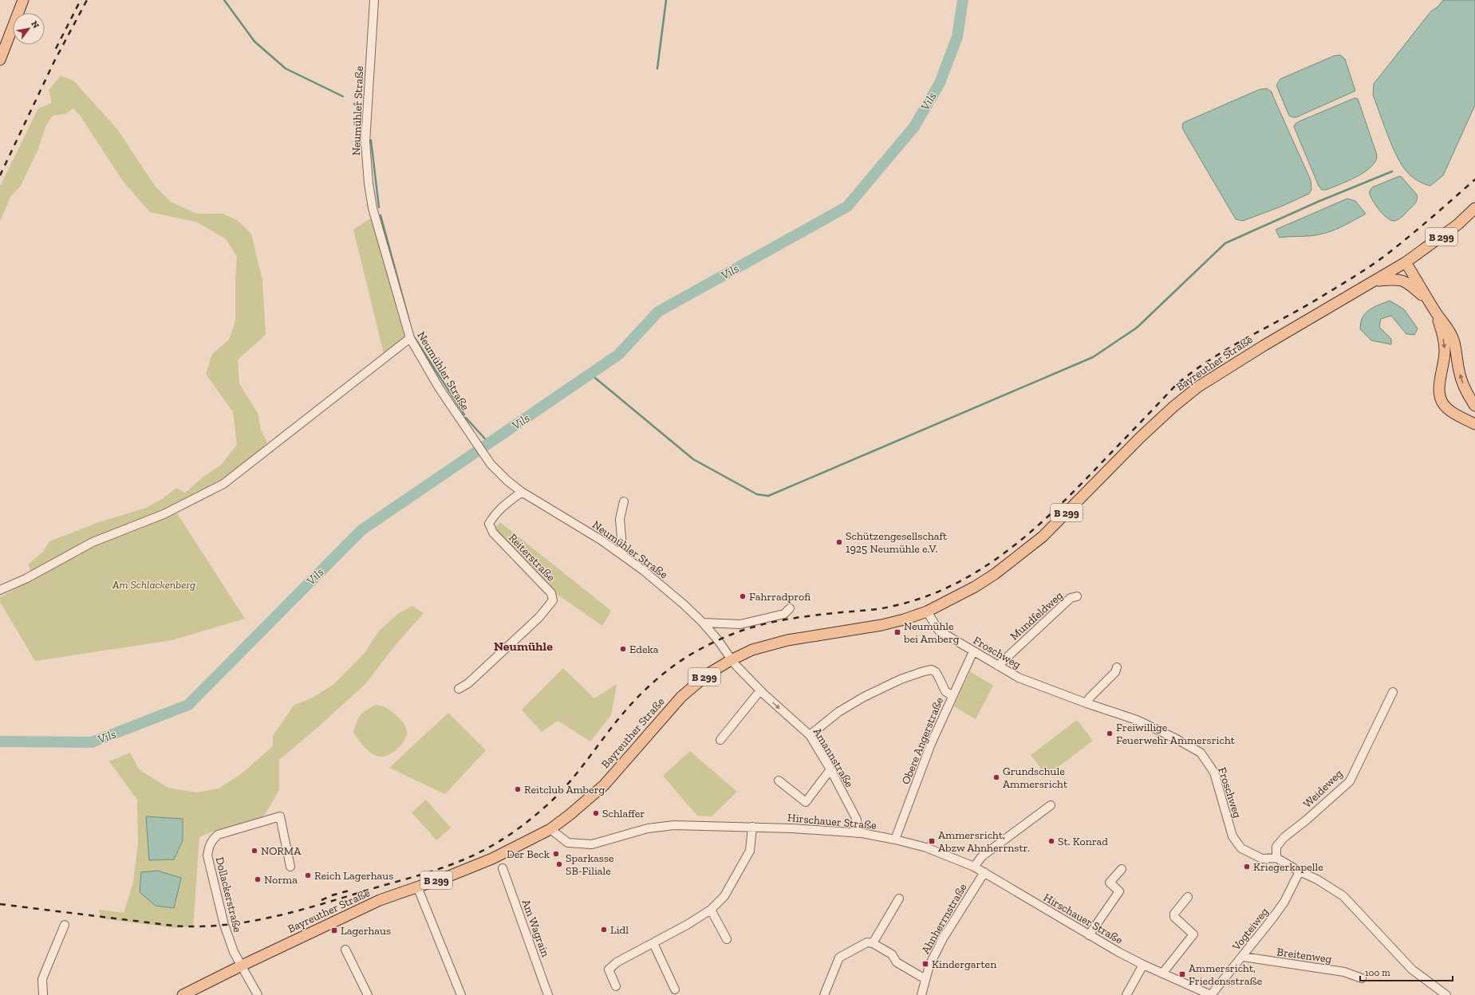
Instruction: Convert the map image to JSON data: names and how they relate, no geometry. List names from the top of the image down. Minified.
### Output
{"streets":{"main road":["B 299","Bayreuther Straße"],"street":["Neumühler Straße","Reiterstraße","Mundfeldweg","Froschweg","Obere Angerstraße","Amannstraße","Weideweg","Hirschauer Straße","Dollackerstraße","Ahnherrnstraße","Am Wagrain","Vogteiweg","Breitenweg"]},"crossings":[["Neumühler Straße","Bayreuther Straße"],["Neumühler Straße","Reiterstraße"],["Neumühler Straße","Amannstraße"],["Bayreuther Straße","Froschweg"],["Bayreuther Straße","Amannstraße"],["Bayreuther Straße","Hirschauer Straße"],["Bayreuther Straße","Dollackerstraße"],["Mundfeldweg","Froschweg"],["Froschweg","Obere Angerstraße"],["Froschweg","Weideweg"],["Obere Angerstraße","Hirschauer Straße"],["Amannstraße","Hirschauer Straße"],["Hirschauer Straße","Ahnherrnstraße"],["Hirschauer Straße","Vogteiweg"],["Vogteiweg","Breitenweg"]],"districts":["Neumühle"],"water":["Vils"],"parks":["Am Schlackenberg"],"places":{"other":["Schützengesellschaft 1925 Neumühle e.V.","Fahrradprofi","Edeka","Freiwillige Feuerwehr Ammersricht","Grundschule Ammersricht","Reitclub Amberg","Schlaffer","St. Konrad","NORMA","Der Beck","Sparkasse SB-Filiale","Kriegerkapelle","Reich Lagerhaus","Norma","Lidl"],"transit":["Neumühle bei Amberg","Ammersricht, Abzw Ahnherrnstr.","Lagerhaus","Kindergarten","Ammersricht, Friedensstraße"]},"scale_bar":"100 m","north":"top right"}
